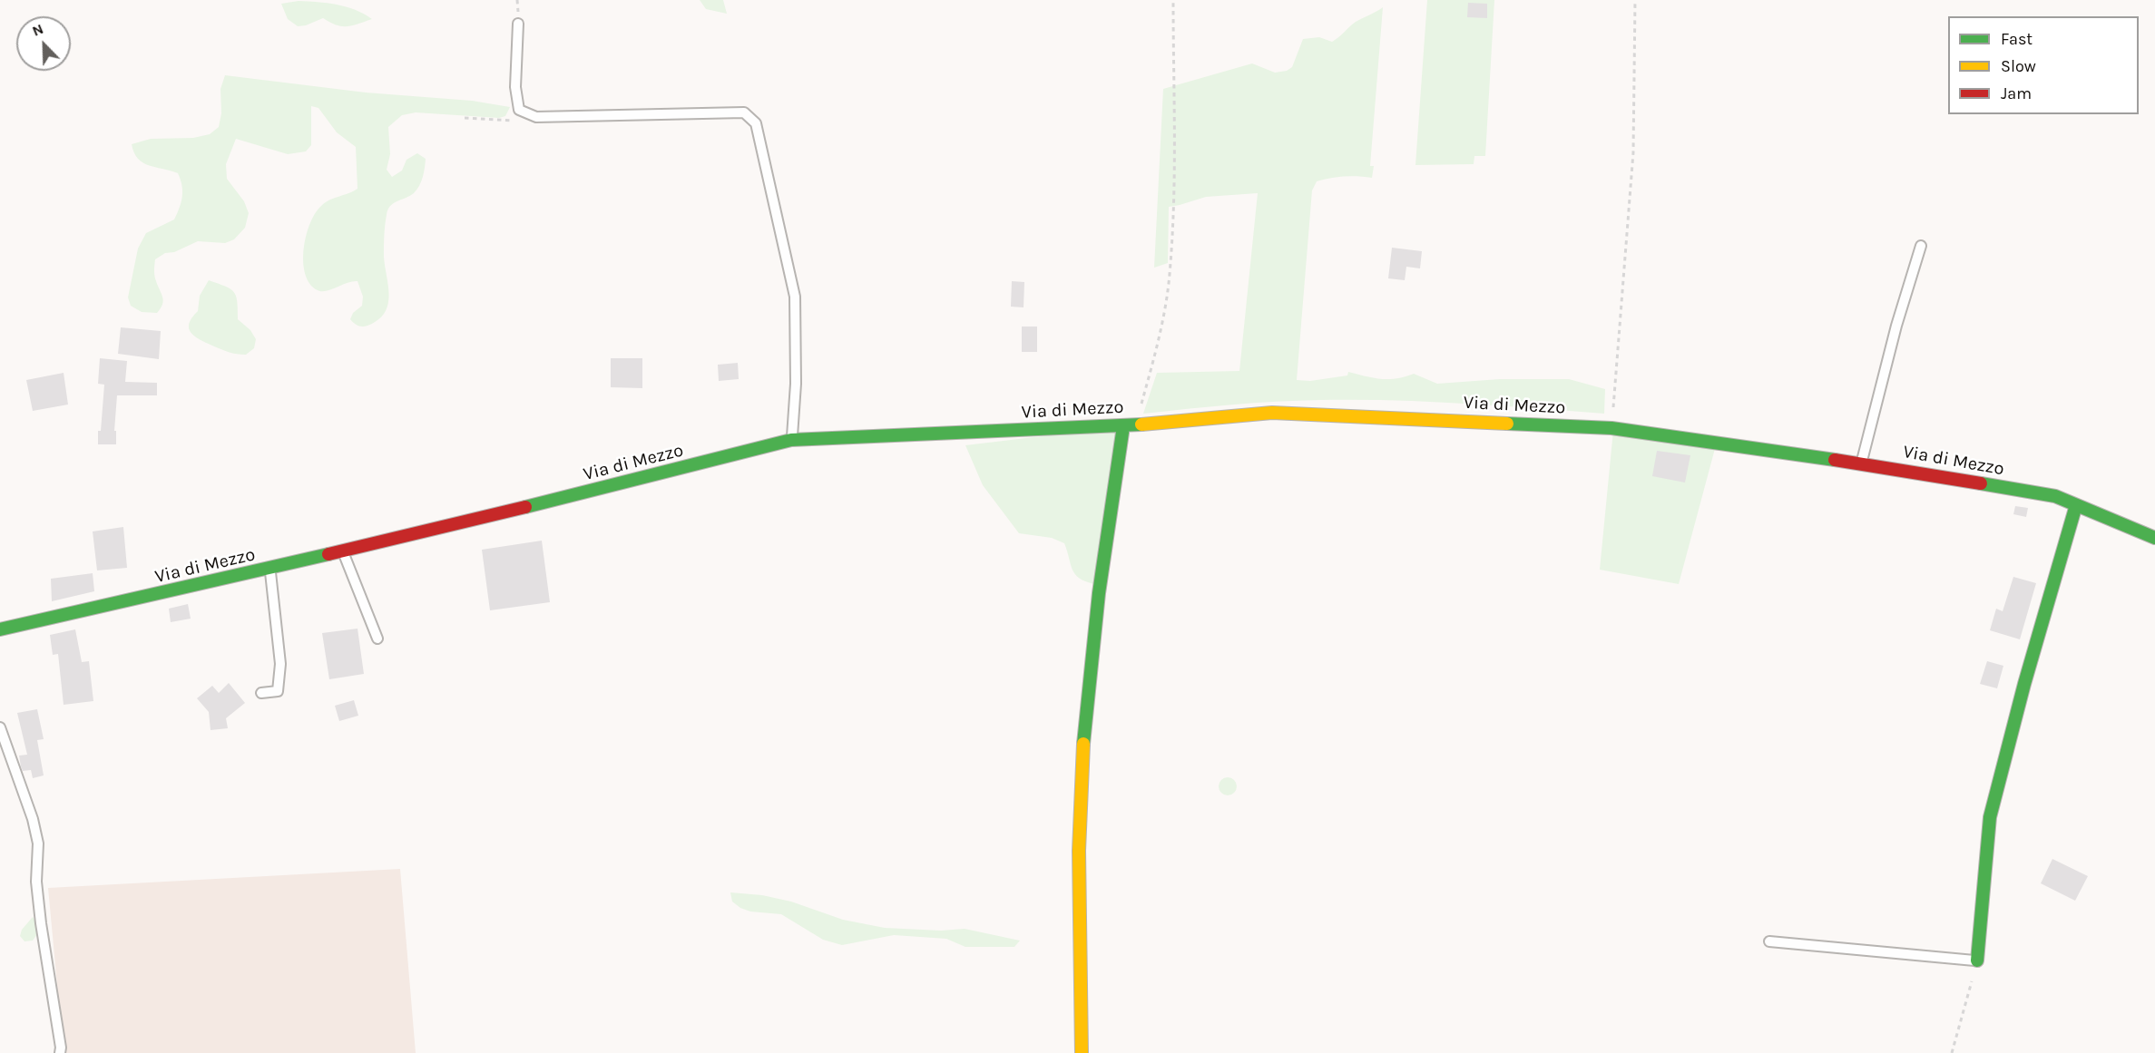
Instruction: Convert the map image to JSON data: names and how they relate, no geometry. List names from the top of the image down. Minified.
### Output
{"streets":{"main road":["Via di Mezzo"]},"legend":["Fast","Slow","Jam"],"north":"top left"}
